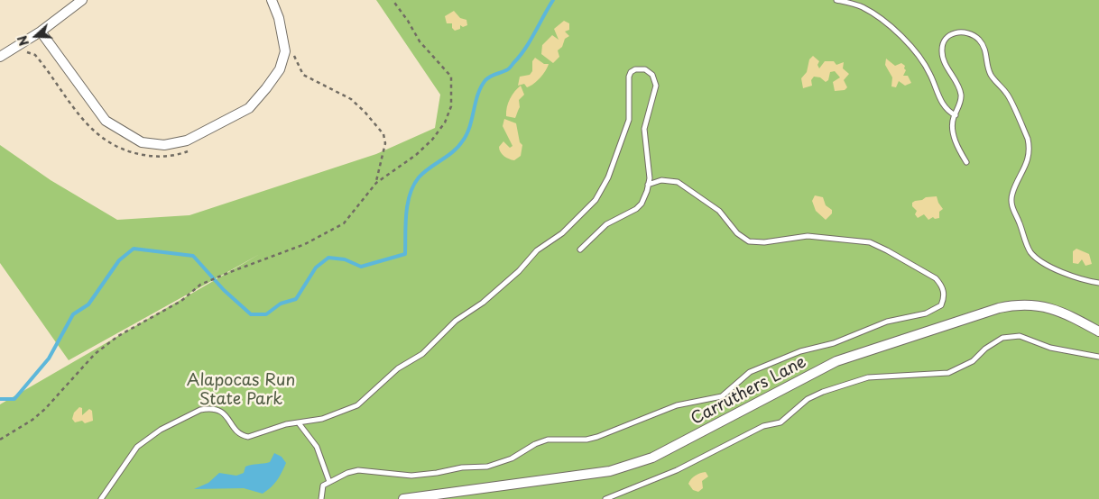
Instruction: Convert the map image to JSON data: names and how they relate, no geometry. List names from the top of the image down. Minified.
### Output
{"streets":{"street":["Carruthers Lane"]},"parks":["Alapocas Run State Park"],"north":"left"}
